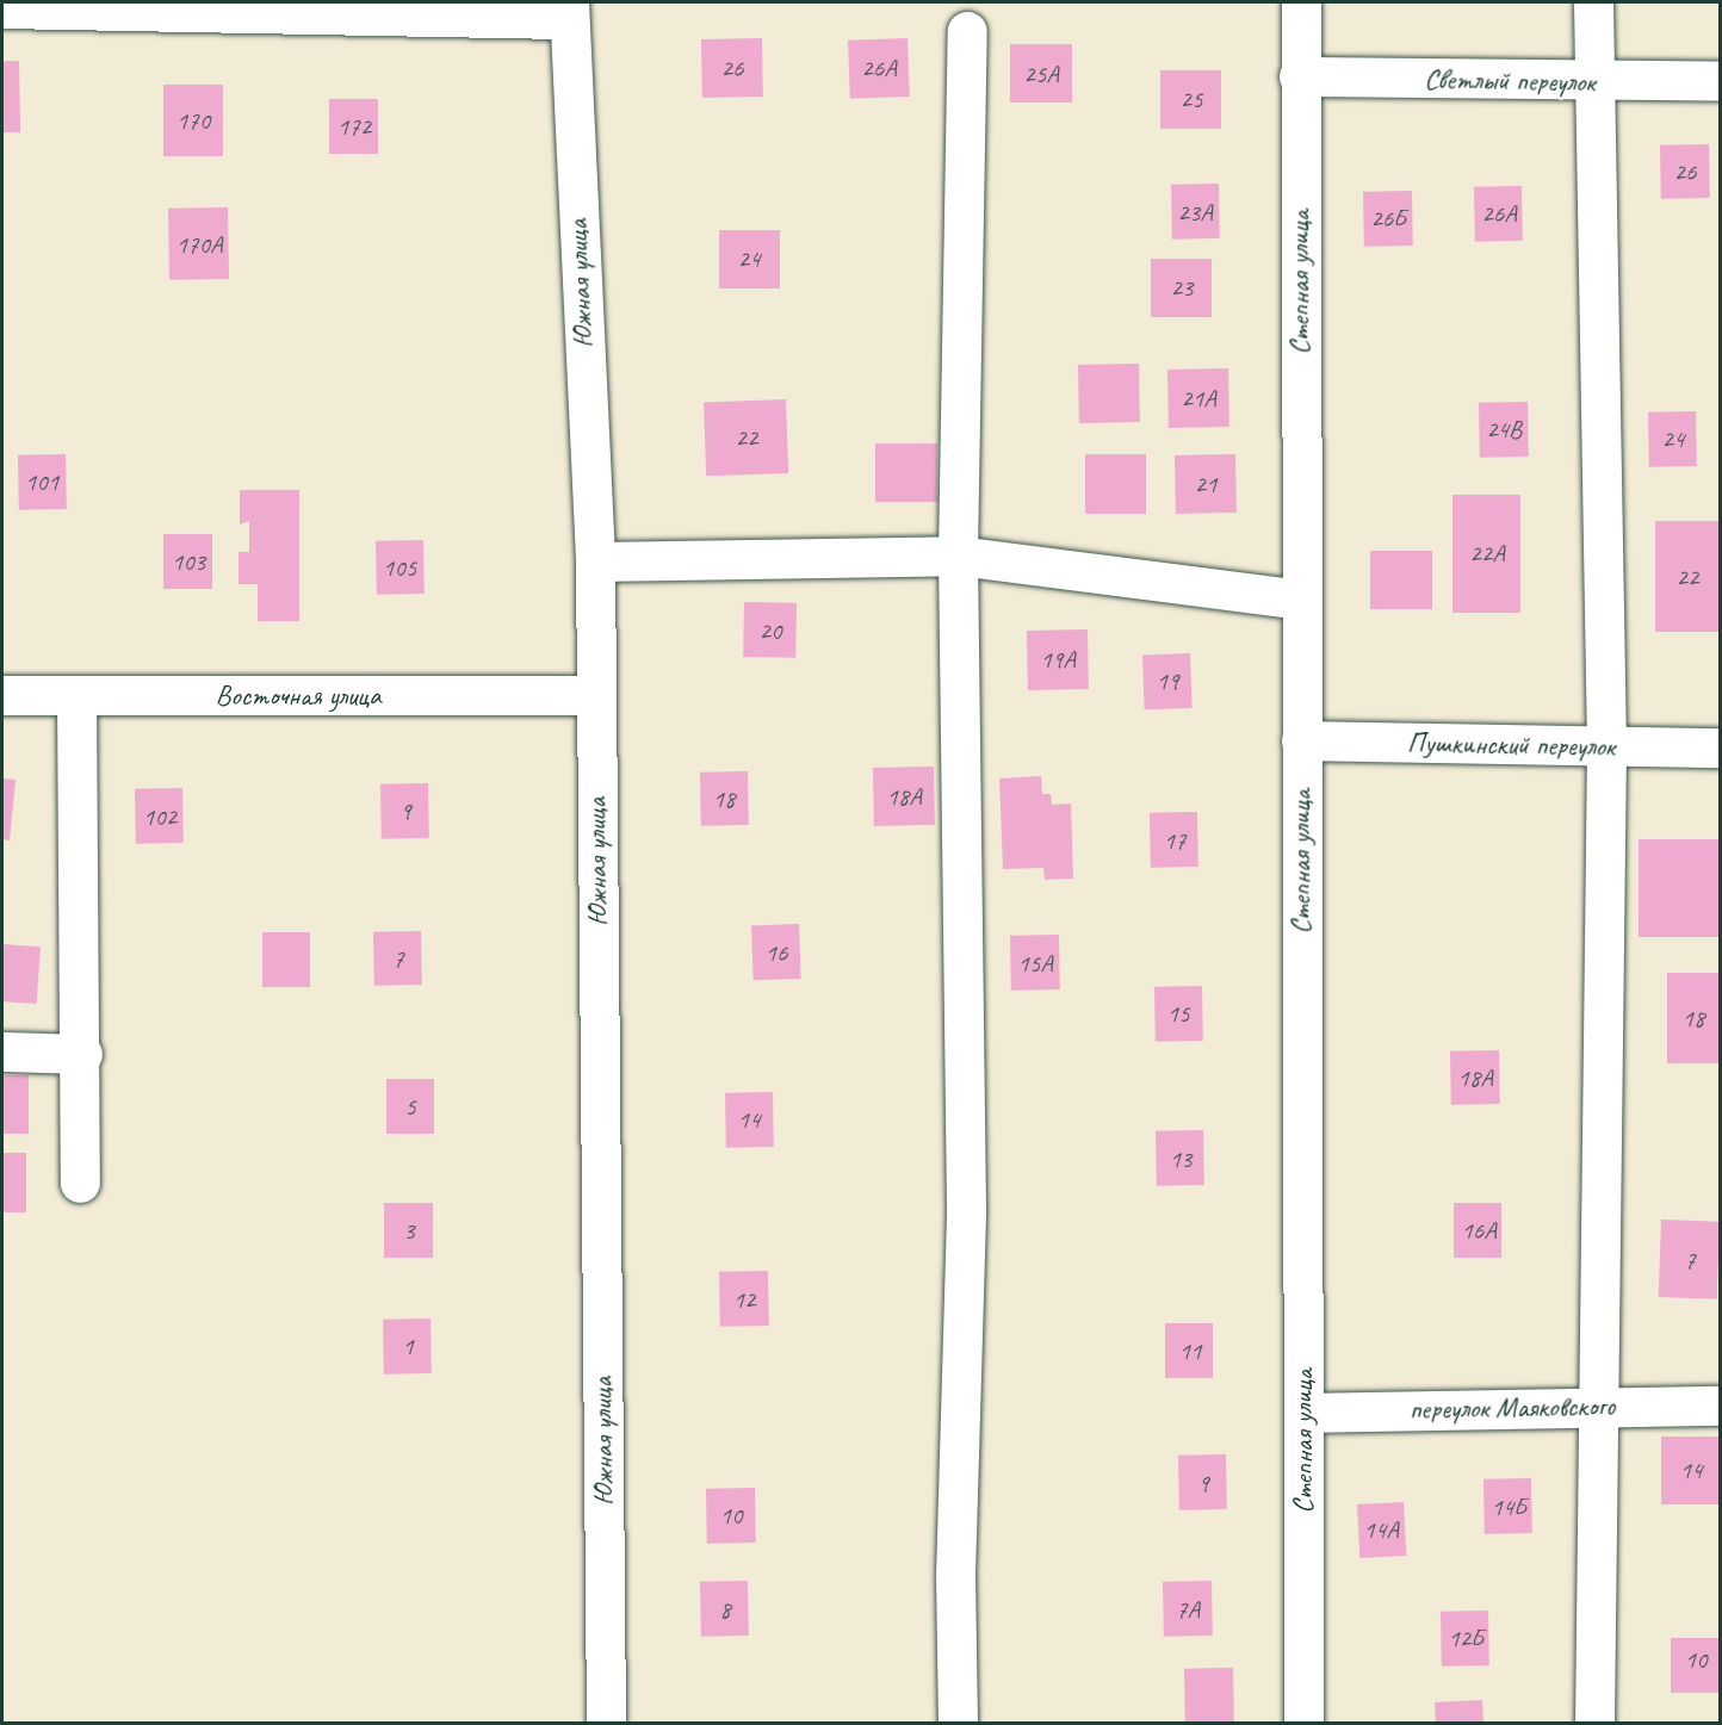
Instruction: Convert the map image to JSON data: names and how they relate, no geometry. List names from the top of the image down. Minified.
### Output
{"streets":{"street":["Светлый переулок","Степная улица","Южная улица","Восточная улица","Пушкинский переулок","переулок Маяковского"]},"crossings":[["Светлый переулок","Степная улица"],["Степная улица","Пушкинский переулок"],["Степная улица","переулок Маяковского"],["Южная улица","Восточная улица"]],"house_numbers":["26","26А","25А","25","170","172","26","23А","26А","26Б","170А","24","23","21А","24В","22","24","101","21","22А","103","105","22","20","19А","19","18А","18","9","102","17","16","7","15А","15","18","18А","5","14","13","3","16А","7","12","1","11","14","9","14Б","10","14А","8","7А","12Б","10"]}
